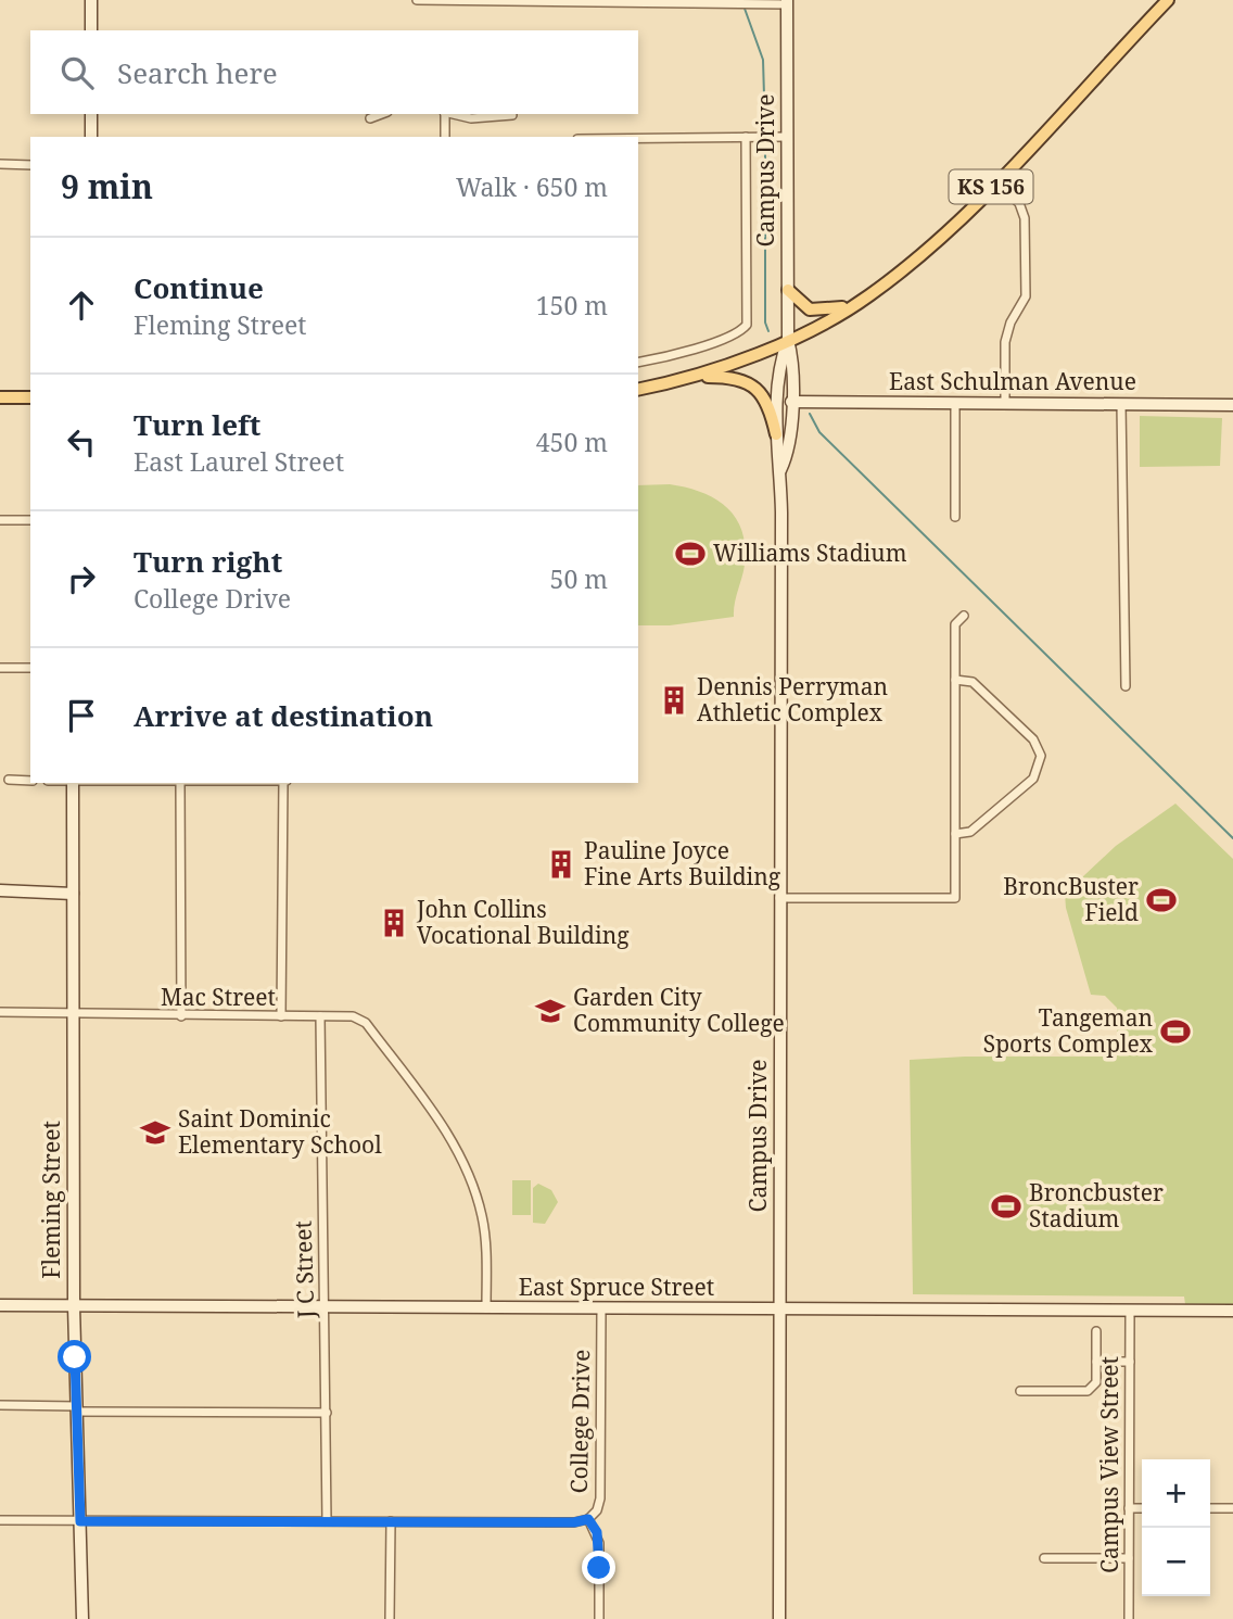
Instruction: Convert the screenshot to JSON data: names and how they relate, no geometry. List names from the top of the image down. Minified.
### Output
{"streets":{"main road":["KS 156"],"street":["Campus Drive","East Schulman Avenue","Mac Street","Fleming Street","J C Street","East Spruce Street","College Drive","Campus View Street"]},"crossings":[["Campus Drive","KS 156"],["Campus Drive","East Schulman Avenue"],["Campus Drive","East Spruce Street"],["Mac Street","Fleming Street"],["Mac Street","J C Street"],["Mac Street","East Spruce Street"],["Fleming Street","East Spruce Street"],["J C Street","East Spruce Street"],["East Spruce Street","College Drive"],["East Spruce Street","Campus View Street"]],"places":{"sports":["Williams Stadium","BroncBuster Field","Tangeman Sports Complex","Broncbuster Stadium"],"building":["Dennis Perryman Athletic Complex","Pauline Joyce Fine Arts Building","John Collins Vocational Building"],"school or university":["Garden City Community College","Saint Dominic Elementary School"]},"page":{"search":"Search here","heading":["9 min","Walk · 650 m"],"list":[["Continue","Fleming Street","150 m"],["Turn left","East Laurel Street","450 m"],["Turn right","College Drive","50 m"],"Arrive at destination"],"map_buttons":["+","−"]}}
